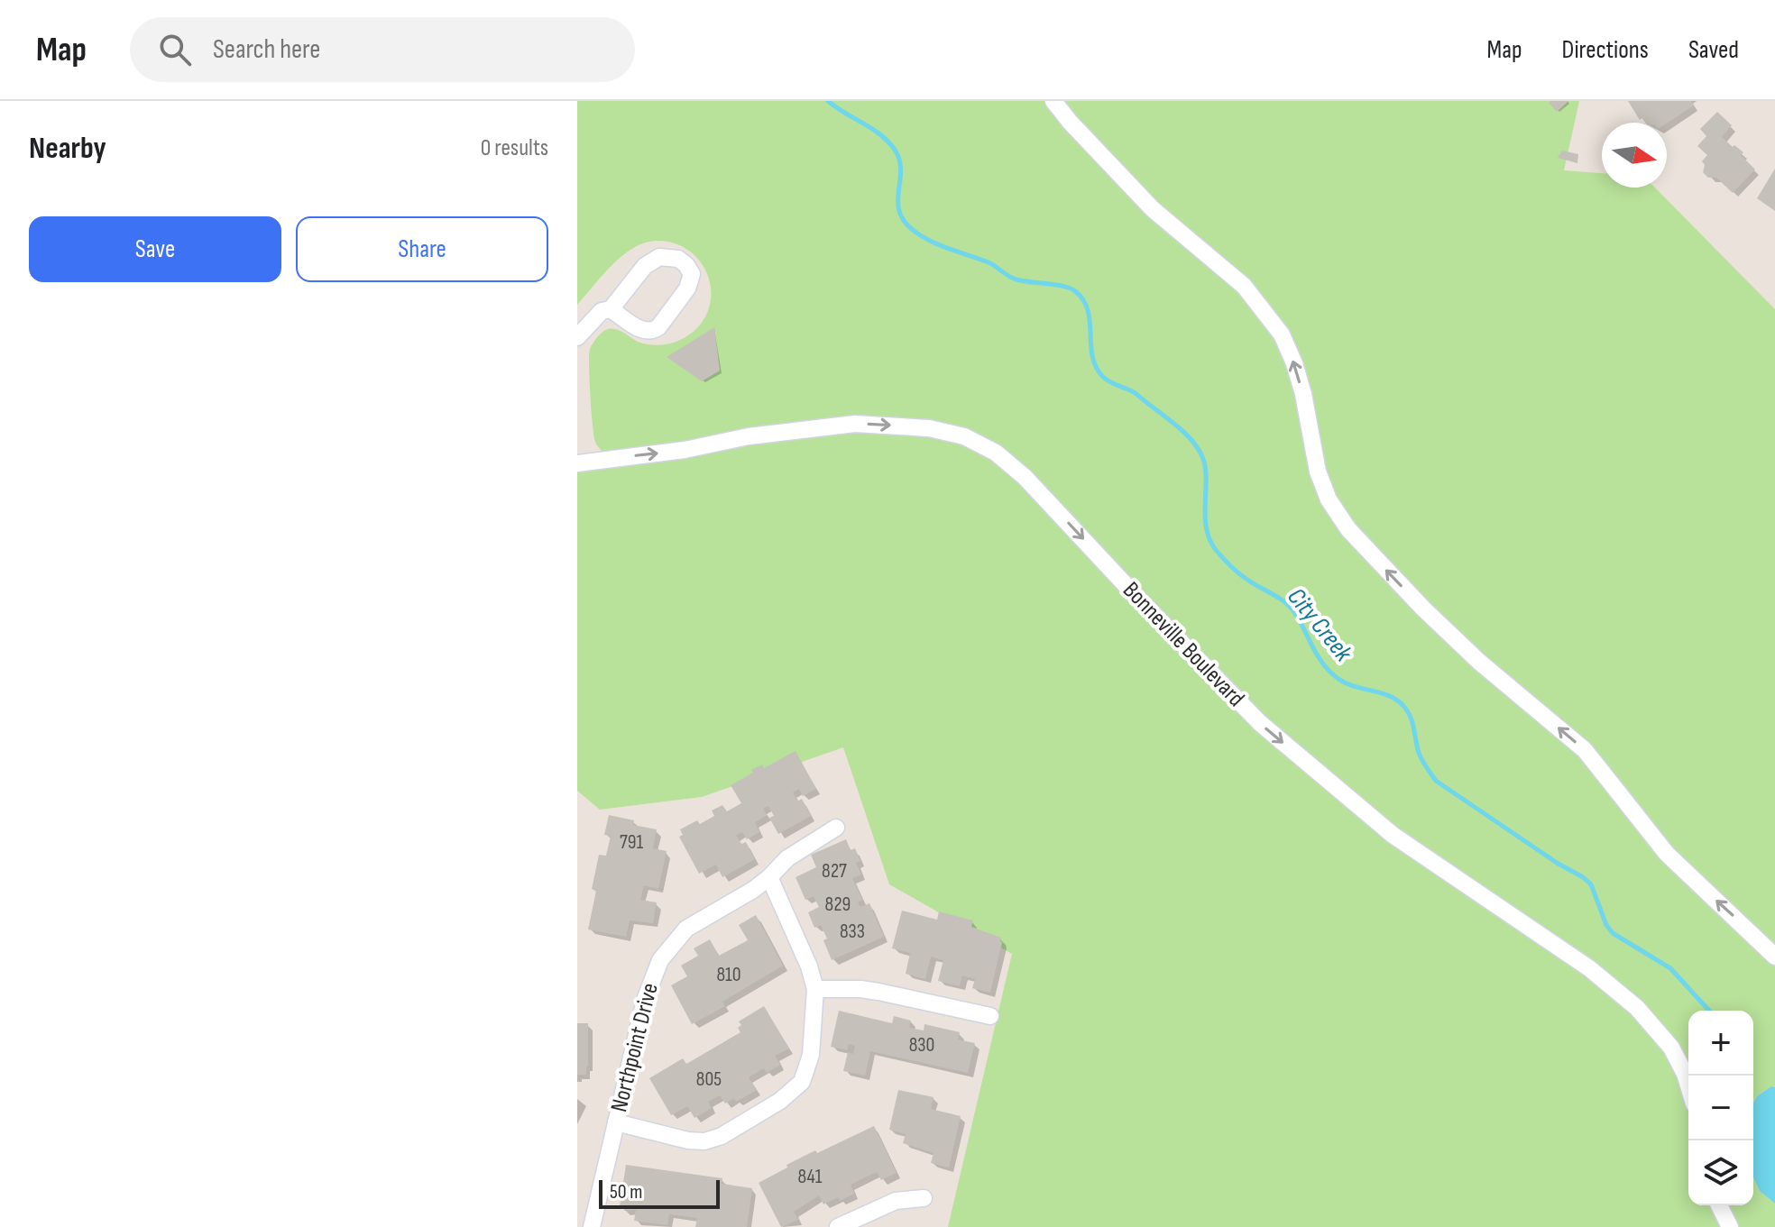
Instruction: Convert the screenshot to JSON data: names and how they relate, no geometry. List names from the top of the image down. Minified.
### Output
{"streets":{"street":["Bonneville Boulevard","Northpoint Drive"]},"one_way":["Bonneville Boulevard"],"water":["City Creek"],"house_numbers":["791","827","829","833","810","830","805","841"],"scale_bar":"50 m","north":"right","page":{"header":"Map","search":"Search here","nav":["Map","Directions","Saved"],"heading":["Nearby","0 results"],"buttons":["Save","Share"],"map_buttons":["+","−"],"scale":"50 m"}}
